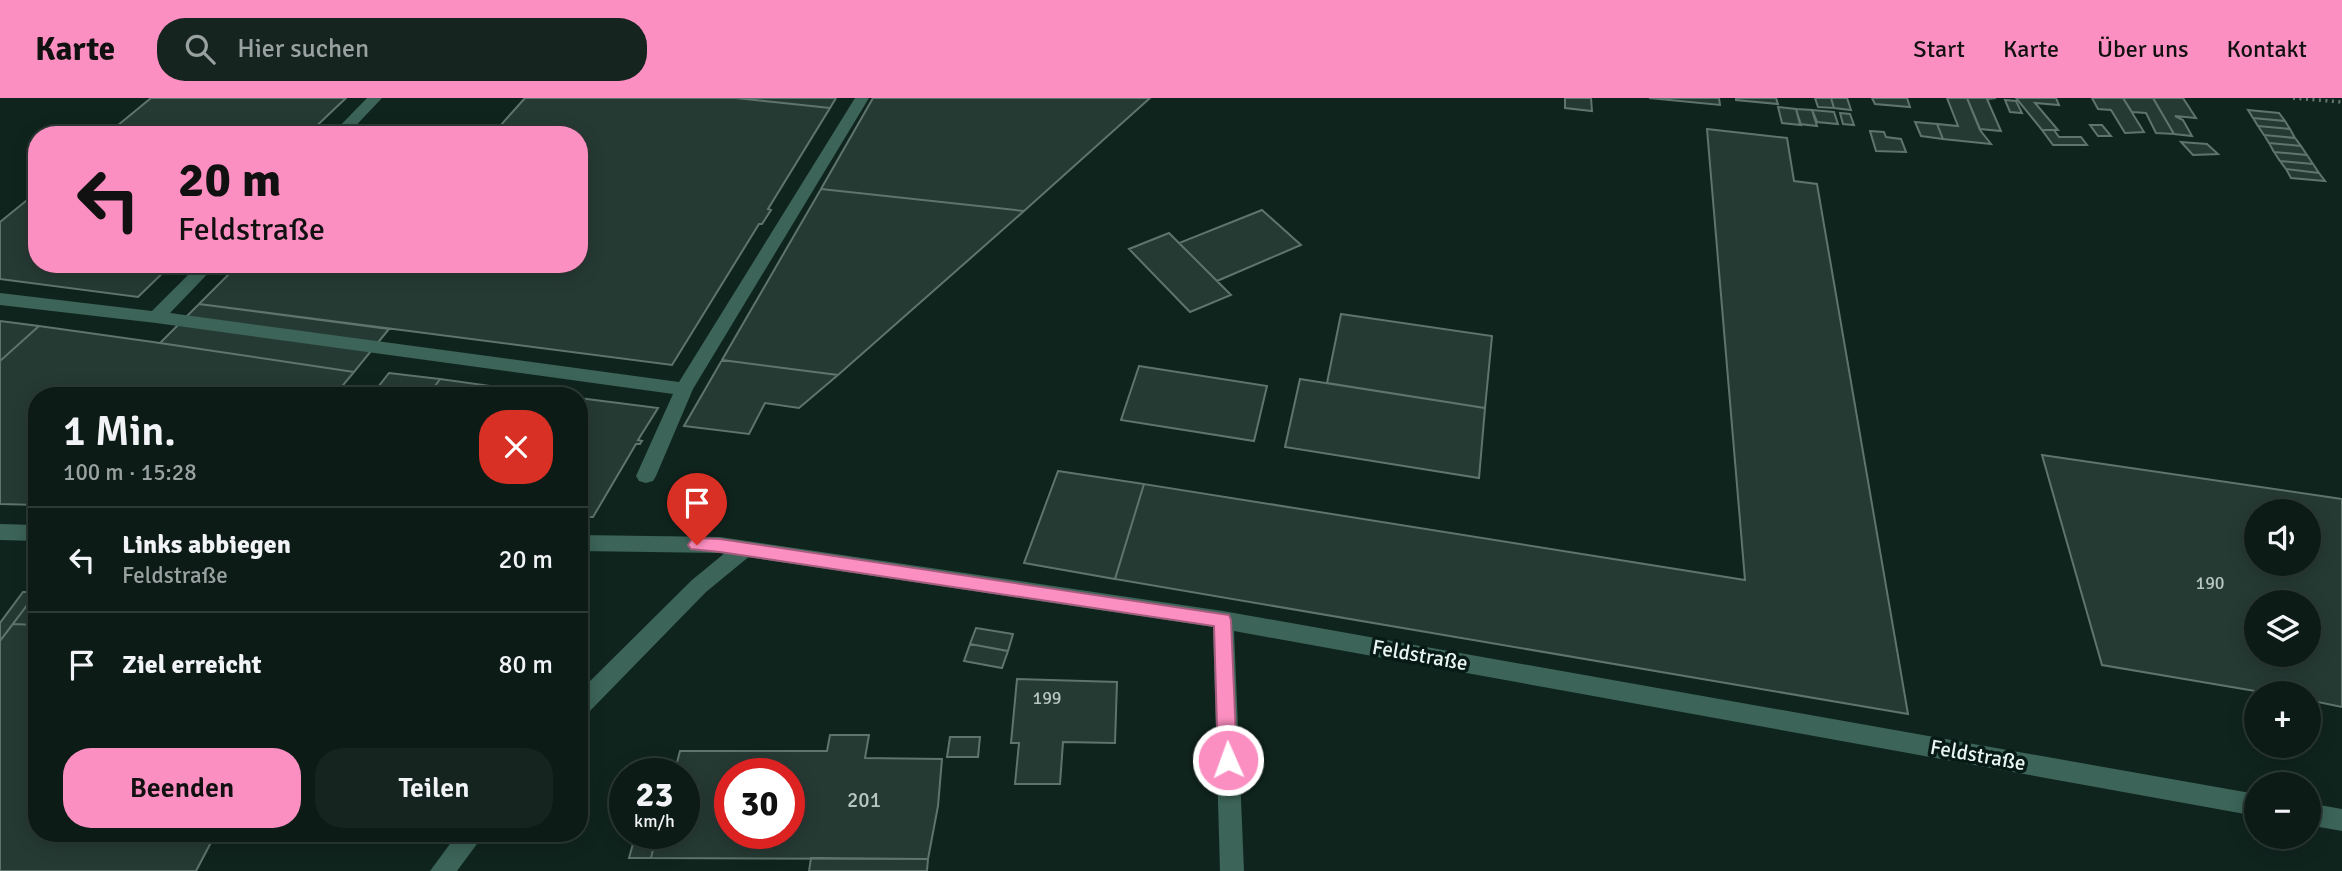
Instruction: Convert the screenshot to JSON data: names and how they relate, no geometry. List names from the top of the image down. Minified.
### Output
{"streets":{"street":["Feldstraße"]},"house_numbers":["190","199","201"],"page":{"header":"Karte","search":"Hier suchen","nav":["Start","Karte","Über uns","Kontakt"],"turn":["20 m","Feldstraße"],"heading":["1 Min.","100 m · 15:28"],"map_buttons":["+","−"],"list":[{"name":"Links abbiegen","note":"Feldstraße","value":"20 m"},{"name":"Ziel erreicht","value":"80 m"}],"buttons":["Beenden","Teilen"],"speed":"23 km/h","limit":"30"}}
